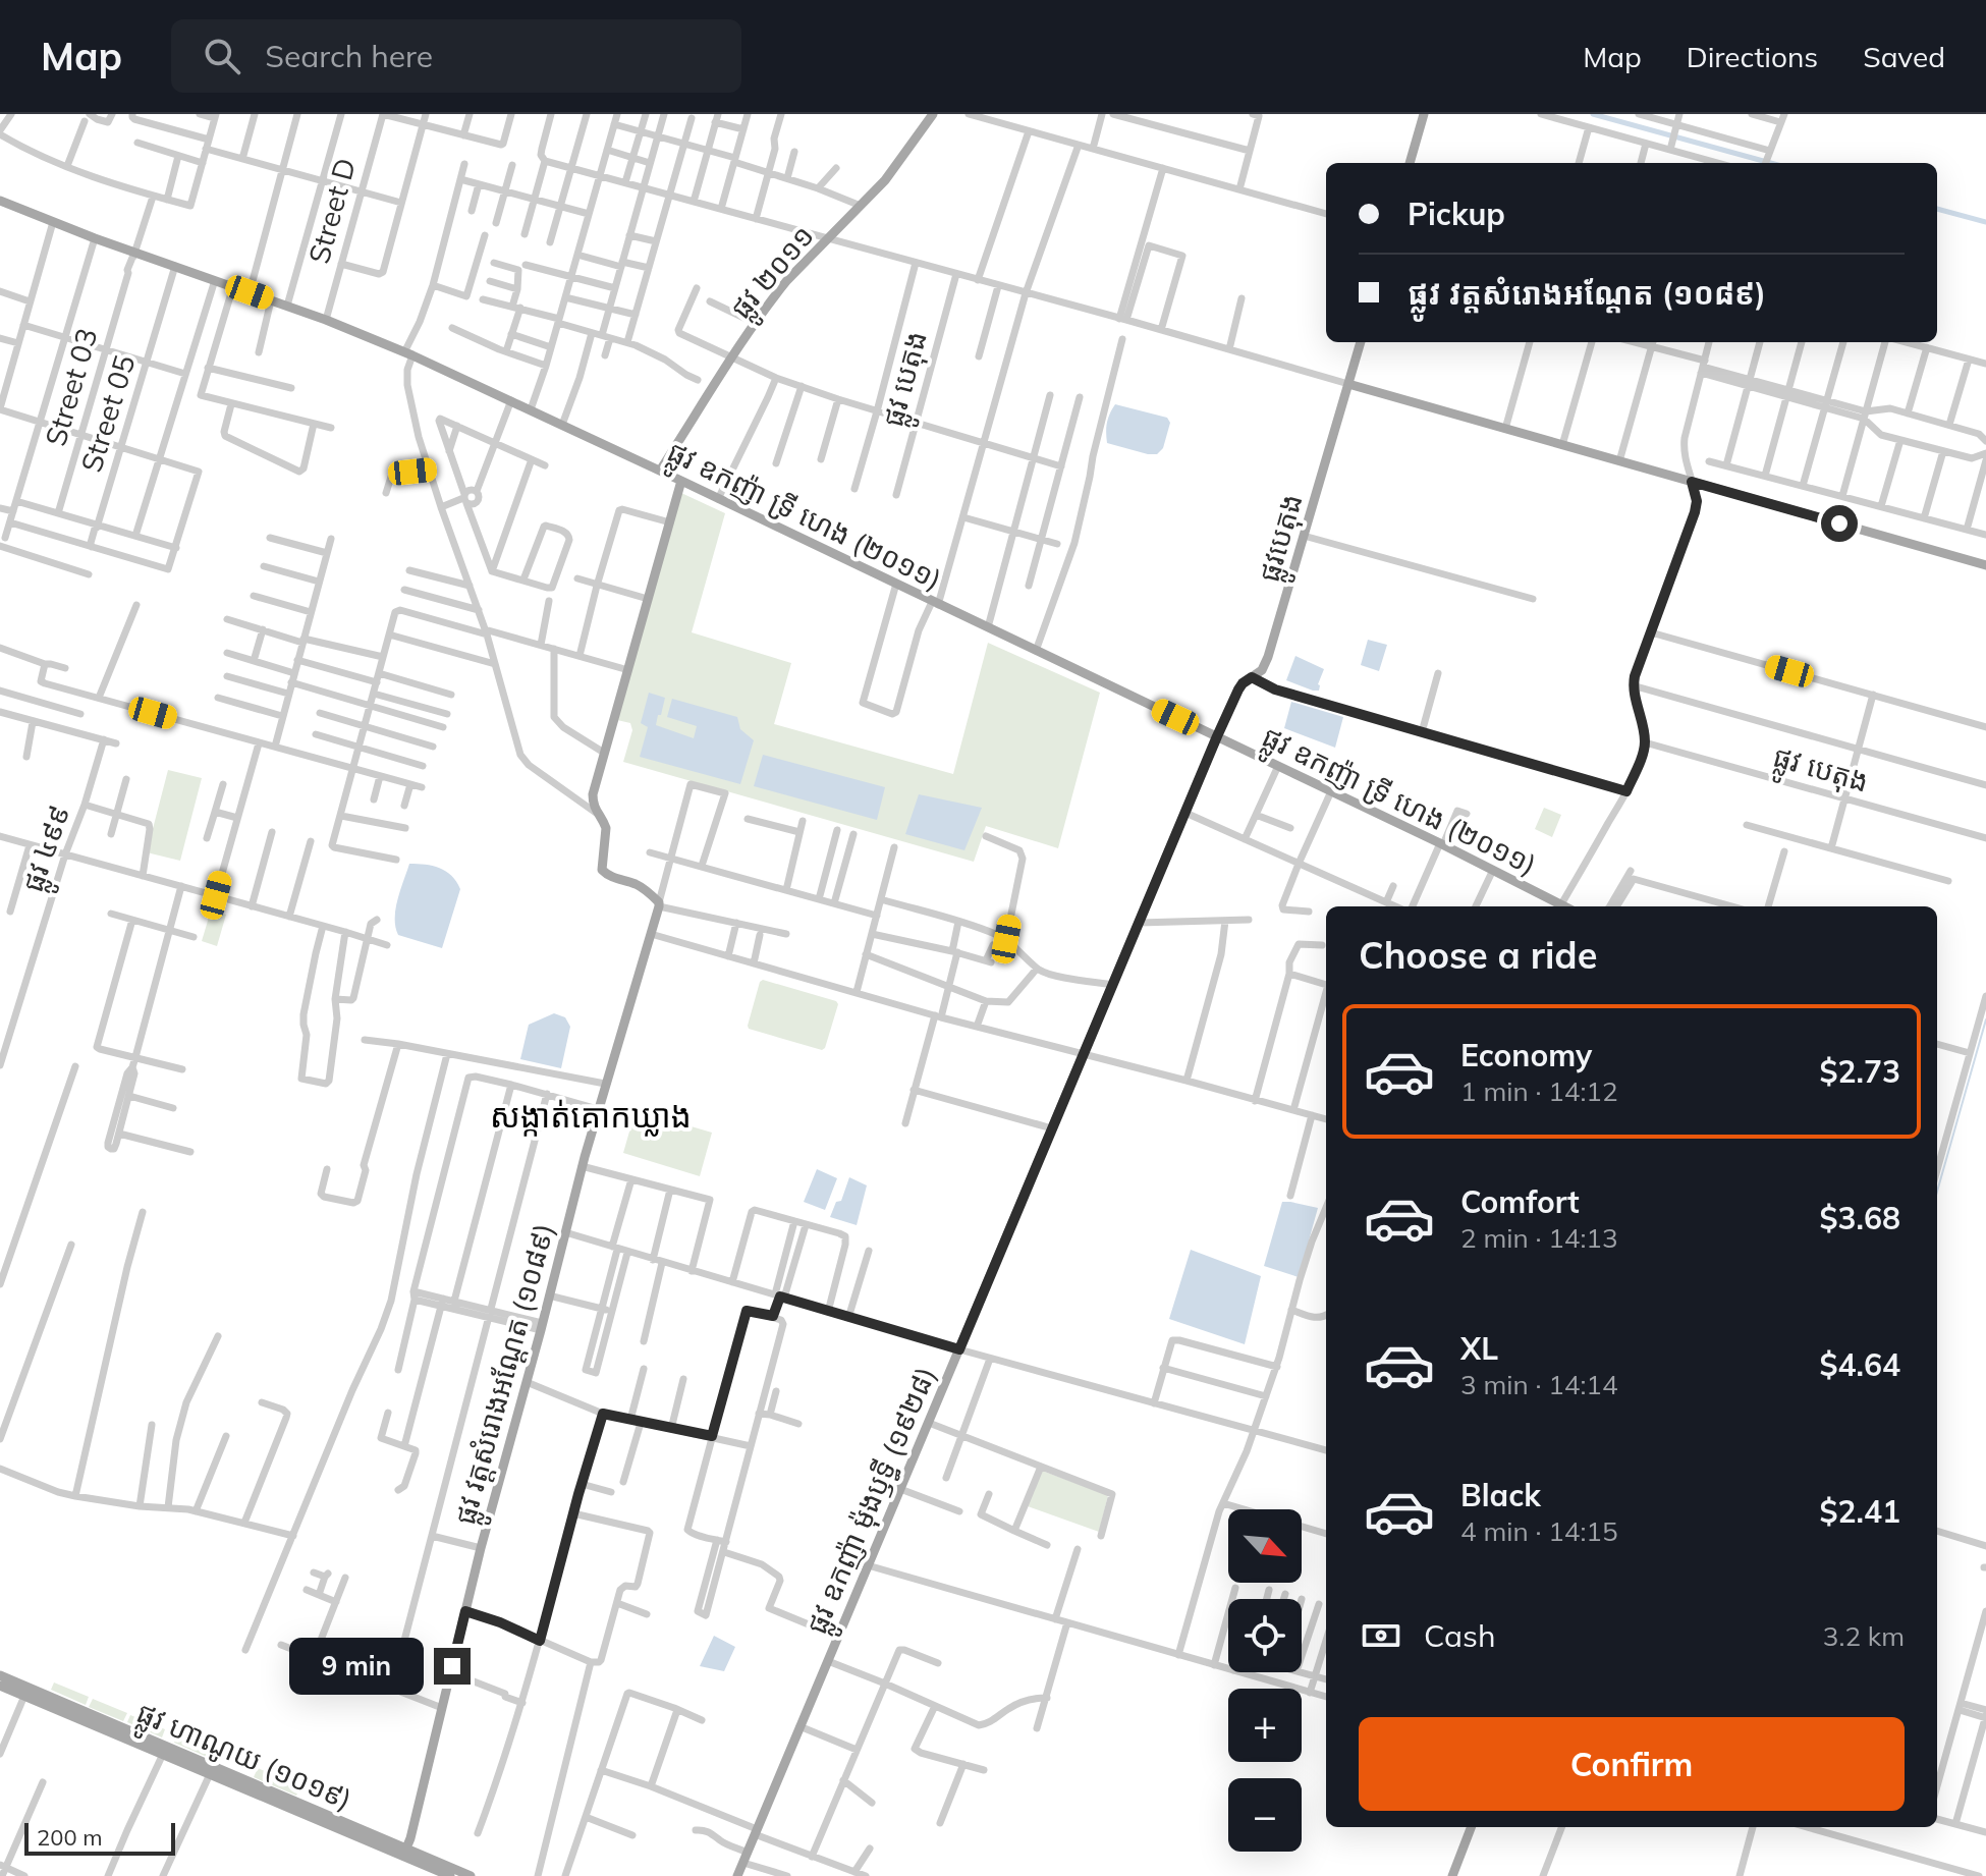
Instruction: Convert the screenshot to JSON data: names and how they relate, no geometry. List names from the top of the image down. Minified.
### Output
{"streets":{"main road":["ផ្លូវ ២០១១","ផ្លូវ ឧកញ៉ា ទ្រី ហេង (២០១១)","ផ្លូវបេតុង","ផ្លូវ វត្តសំរោងអណ្ដែត (១០៨៩)","ផ្លូវ ឧកញ៉ា ម៉ុងឫទ្ធី (១៩២៨)","ផ្លូវ ហាណូយ (១០១៩)"],"street":["Street D","ផ្លូវ បេតុង","Street 03","Street 05","ផ្លូវ ៤៩៩"]},"crossings":[["Street D","ផ្លូវ ឧកញ៉ា ទ្រី ហេង (២០១១)"],["ផ្លូវ ២០១១","ផ្លូវ ឧកញ៉ា ទ្រី ហេង (២០១១)"],["Street 03","ផ្លូវ ឧកញ៉ា ទ្រី ហេង (២០១១)"],["Street 05","ផ្លូវ ឧកញ៉ា ទ្រី ហេង (២០១១)"],["ផ្លូវ ឧកញ៉ា ទ្រី ហេង (២០១១)","ផ្លូវបេតុង"],["ផ្លូវ ឧកញ៉ា ទ្រី ហេង (២០១១)","ផ្លូវ ឧកញ៉ា ម៉ុងឫទ្ធី (១៩២៨)"],["ផ្លូវបេតុង","ផ្លូវ ឧកញ៉ា ម៉ុងឫទ្ធី (១៩២៨)"],["ផ្លូវ វត្តសំរោងអណ្ដែត (១០៨៩)","ផ្លូវ ហាណូយ (១០១៩)"]],"districts":["សង្កាត់គោកឃ្លាង"],"scale_bar":"200 m","north":"bottom right","page":{"header":"Map","search":"Search here","nav":["Map","Directions","Saved"],"banner":["Pickup","ផ្លូវ វត្តសំរោងអណ្ដែត (១០៨៩)"],"heading":"Choose a ride","list":[{"name":"Economy","note":"1 min · 14:12","value":"$2.73"},{"name":"Comfort","note":"2 min · 14:13","value":"$3.68"},{"name":"XL","note":"3 min · 14:14","value":"$4.64"},{"name":"Black","note":"4 min · 14:15","value":"$2.41"}],"map_buttons":["+","−"],"pay":["Cash","3.2 km"],"bubble":"9 min","buttons":"Confirm","scale":"200 m"}}
